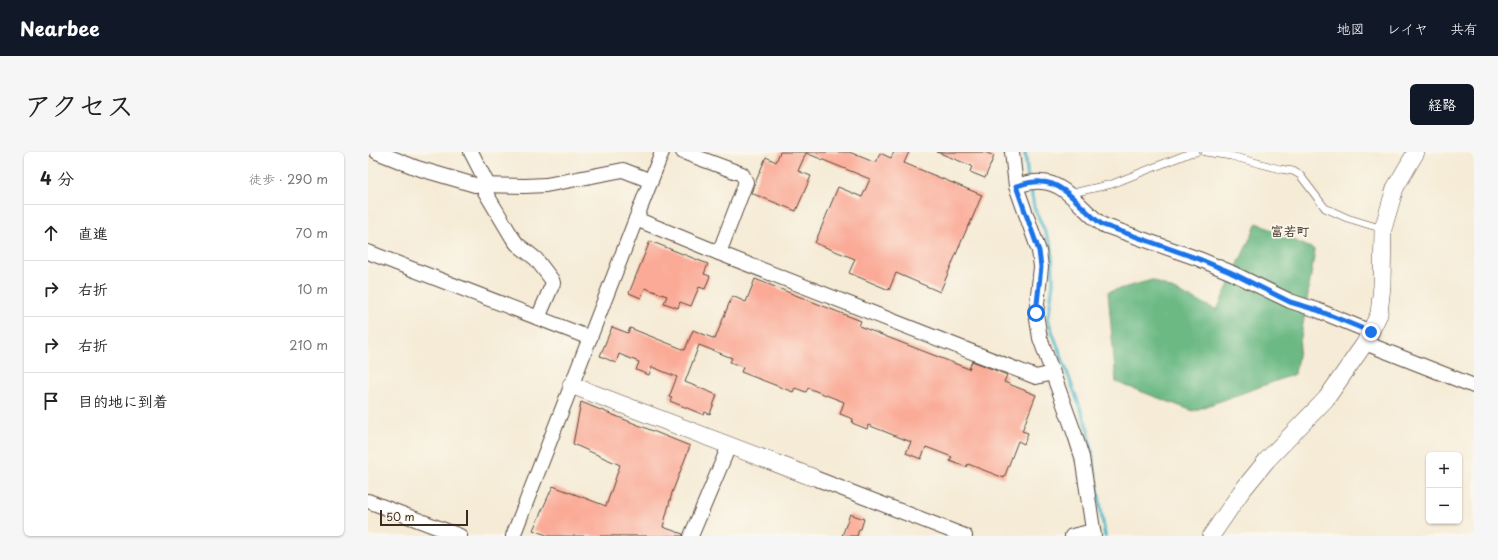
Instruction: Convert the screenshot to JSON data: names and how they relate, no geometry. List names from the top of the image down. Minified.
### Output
{"districts":["富若町"],"scale_bar":"50 m","page":{"header":"Nearbee","nav":["地図","レイヤ","共有"],"title":"アクセス","buttons":"経路","heading":["4 分","徒歩 · 290 m"],"list":[["直進","70 m"],["右折","10 m"],["右折","210 m"],"目的地に到着"],"map_buttons":["+","−"],"scale":"50 m"}}
